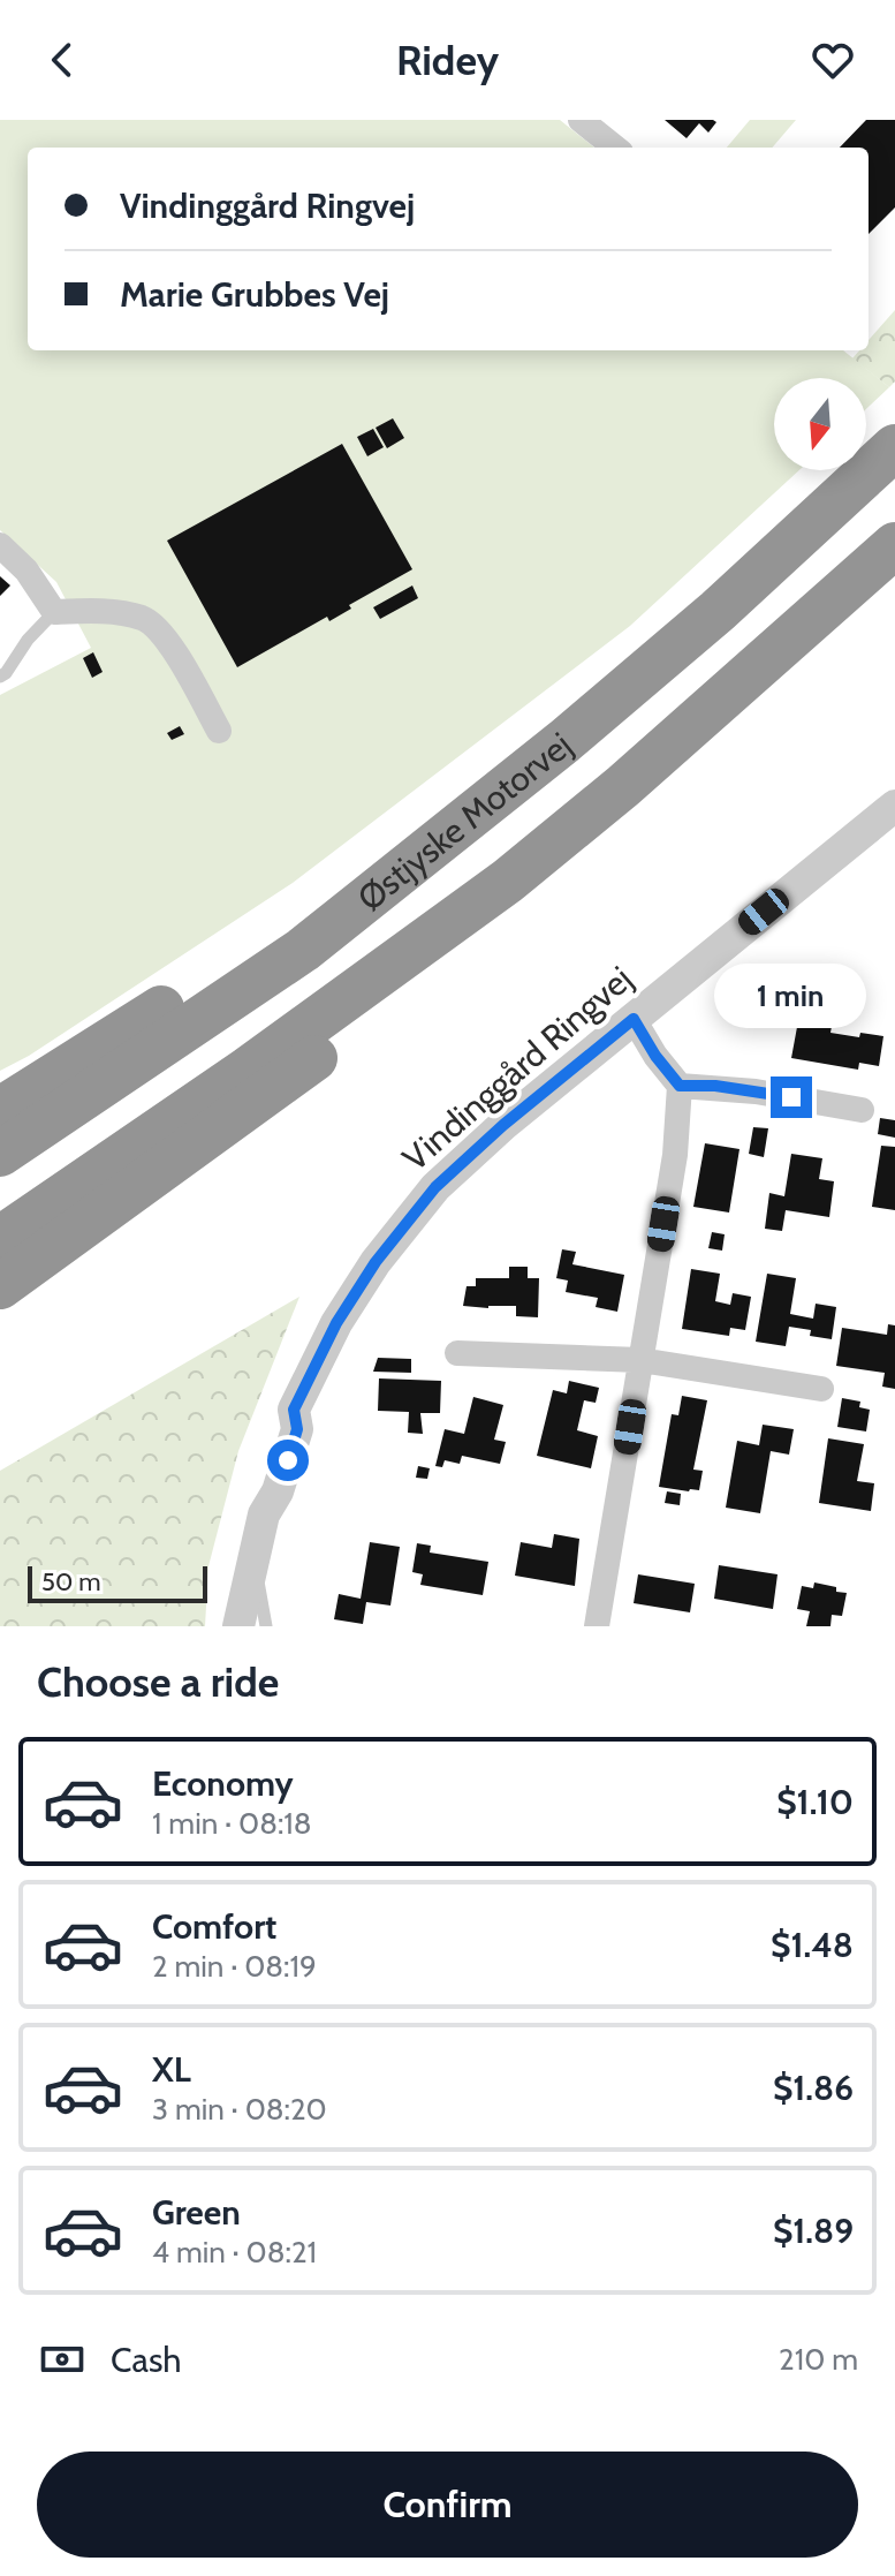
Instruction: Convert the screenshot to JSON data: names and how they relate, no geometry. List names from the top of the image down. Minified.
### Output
{"streets":{"highway":["Østjyske Motorvej"],"street":["Vindinggård Ringvej"]},"scale_bar":"50 m","north":"bottom","page":{"header":"Ridey","banner":["Vindinggård Ringvej","Marie Grubbes Vej"],"bubble":"1 min","scale":"50 m","heading":"Choose a ride","list":[{"name":"Economy","note":"1 min · 08:18","value":"$1.10"},{"name":"Comfort","note":"2 min · 08:19","value":"$1.48"},{"name":"XL","note":"3 min · 08:20","value":"$1.86"},{"name":"Green","note":"4 min · 08:21","value":"$1.89"}],"pay":["Cash","210 m"],"buttons":"Confirm"}}
